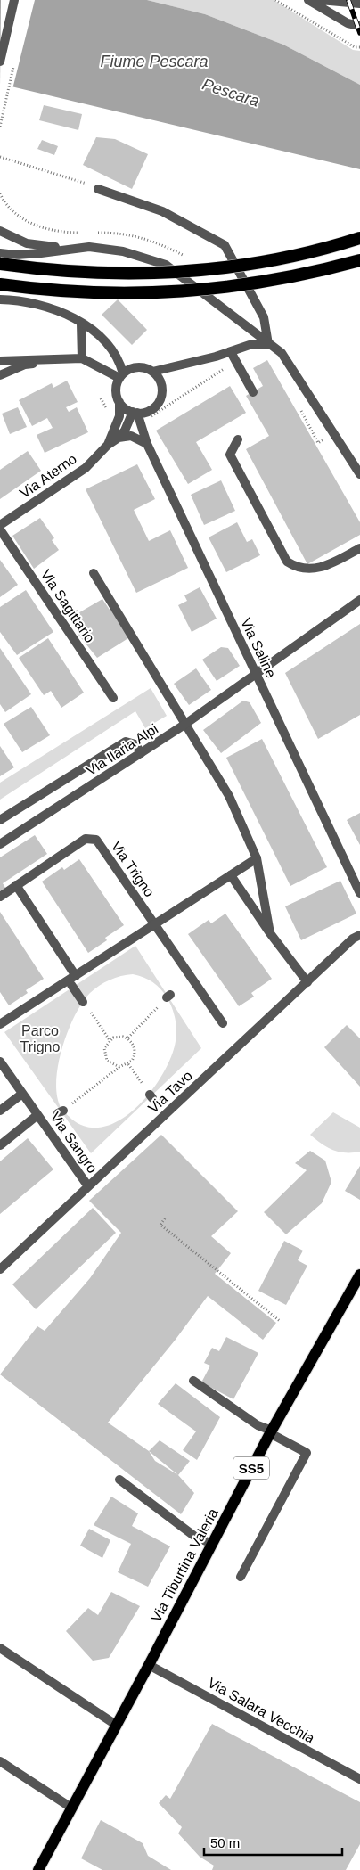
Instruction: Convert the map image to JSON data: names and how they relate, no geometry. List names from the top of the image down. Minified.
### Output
{"streets":{"main road":["SS5","Via Tiburtina Valeria"],"street":["Via Aterno","Via Sagittario","Via Saline","Via Ilaria Alpi","Via Trigno","Via Tavo","Via Sangro","Via Salara Vecchia"]},"crossings":[["Via Aterno","Via Saline"],["Via Saline","Via Ilaria Alpi"],["Via Tavo","Via Sangro"],["Via Tiburtina Valeria","Via Salara Vecchia"]],"water":["Fiume Pescara","Pescara"],"parks":["Parco Trigno"],"scale_bar":"50 m"}
